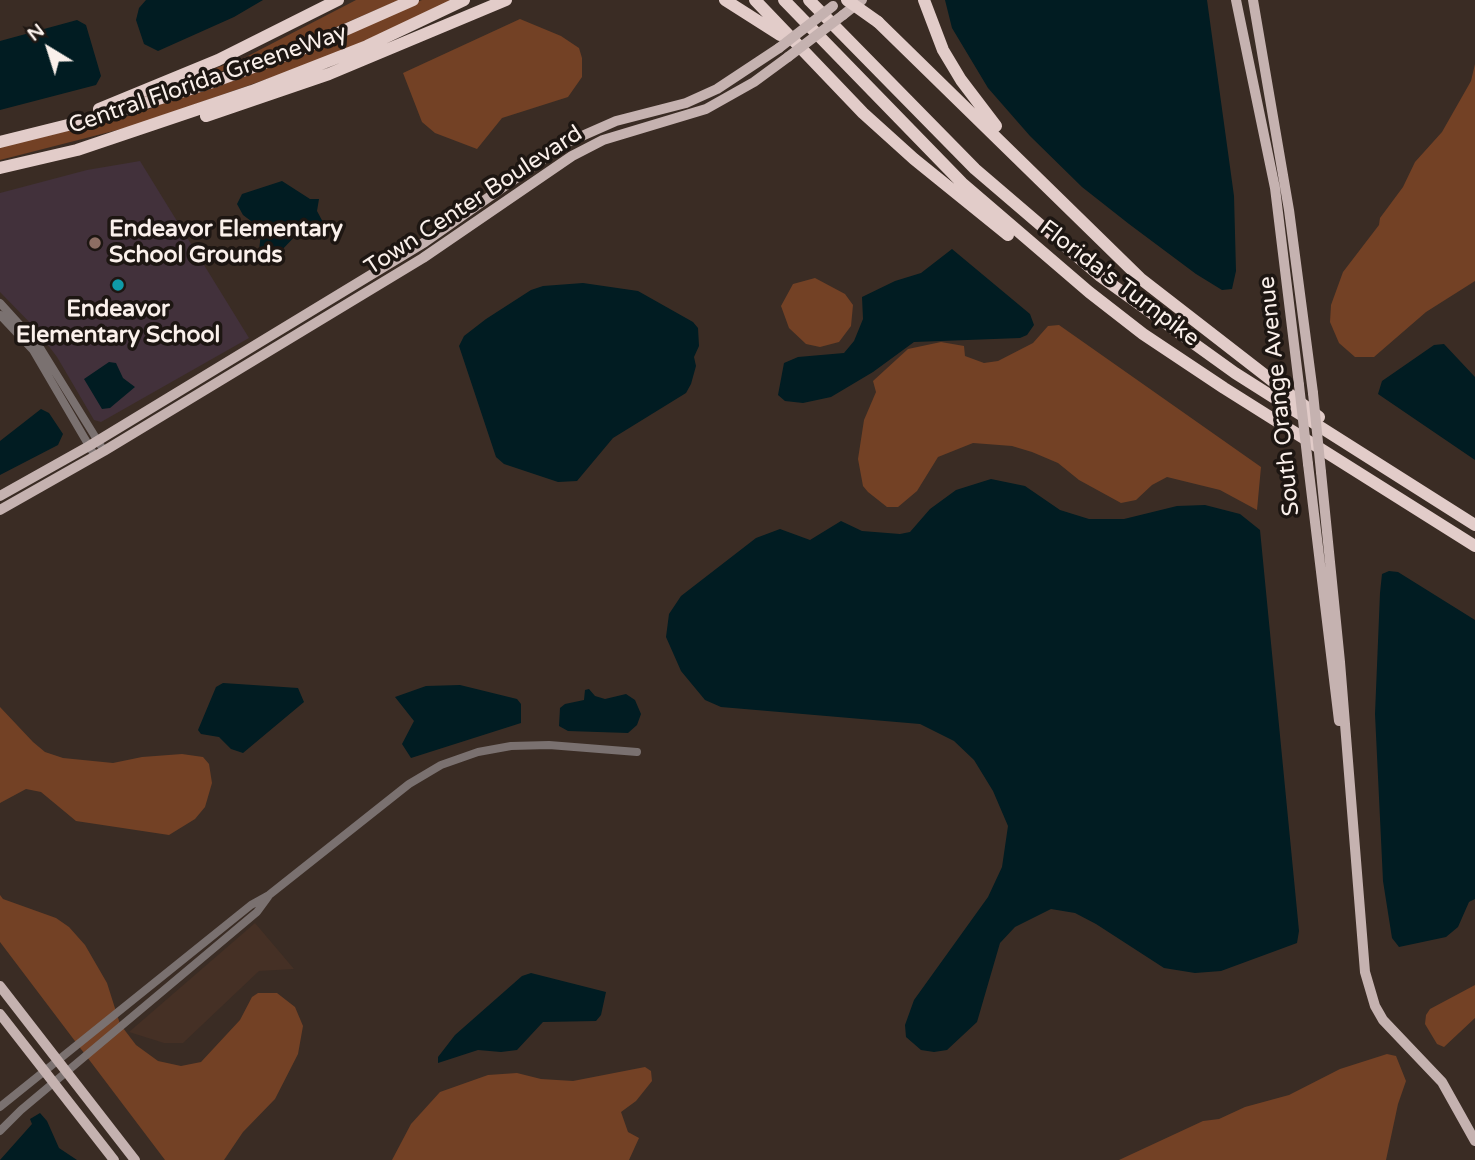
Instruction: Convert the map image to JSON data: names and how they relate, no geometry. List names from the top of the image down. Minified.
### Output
{"streets":{"highway":["Central Florida GreeneWay","Florida's Turnpike"],"main road":["Town Center Boulevard","South Orange Avenue"]},"places":["Endeavor Elementary School Grounds","Endeavor Elementary School"],"north":"top left"}
